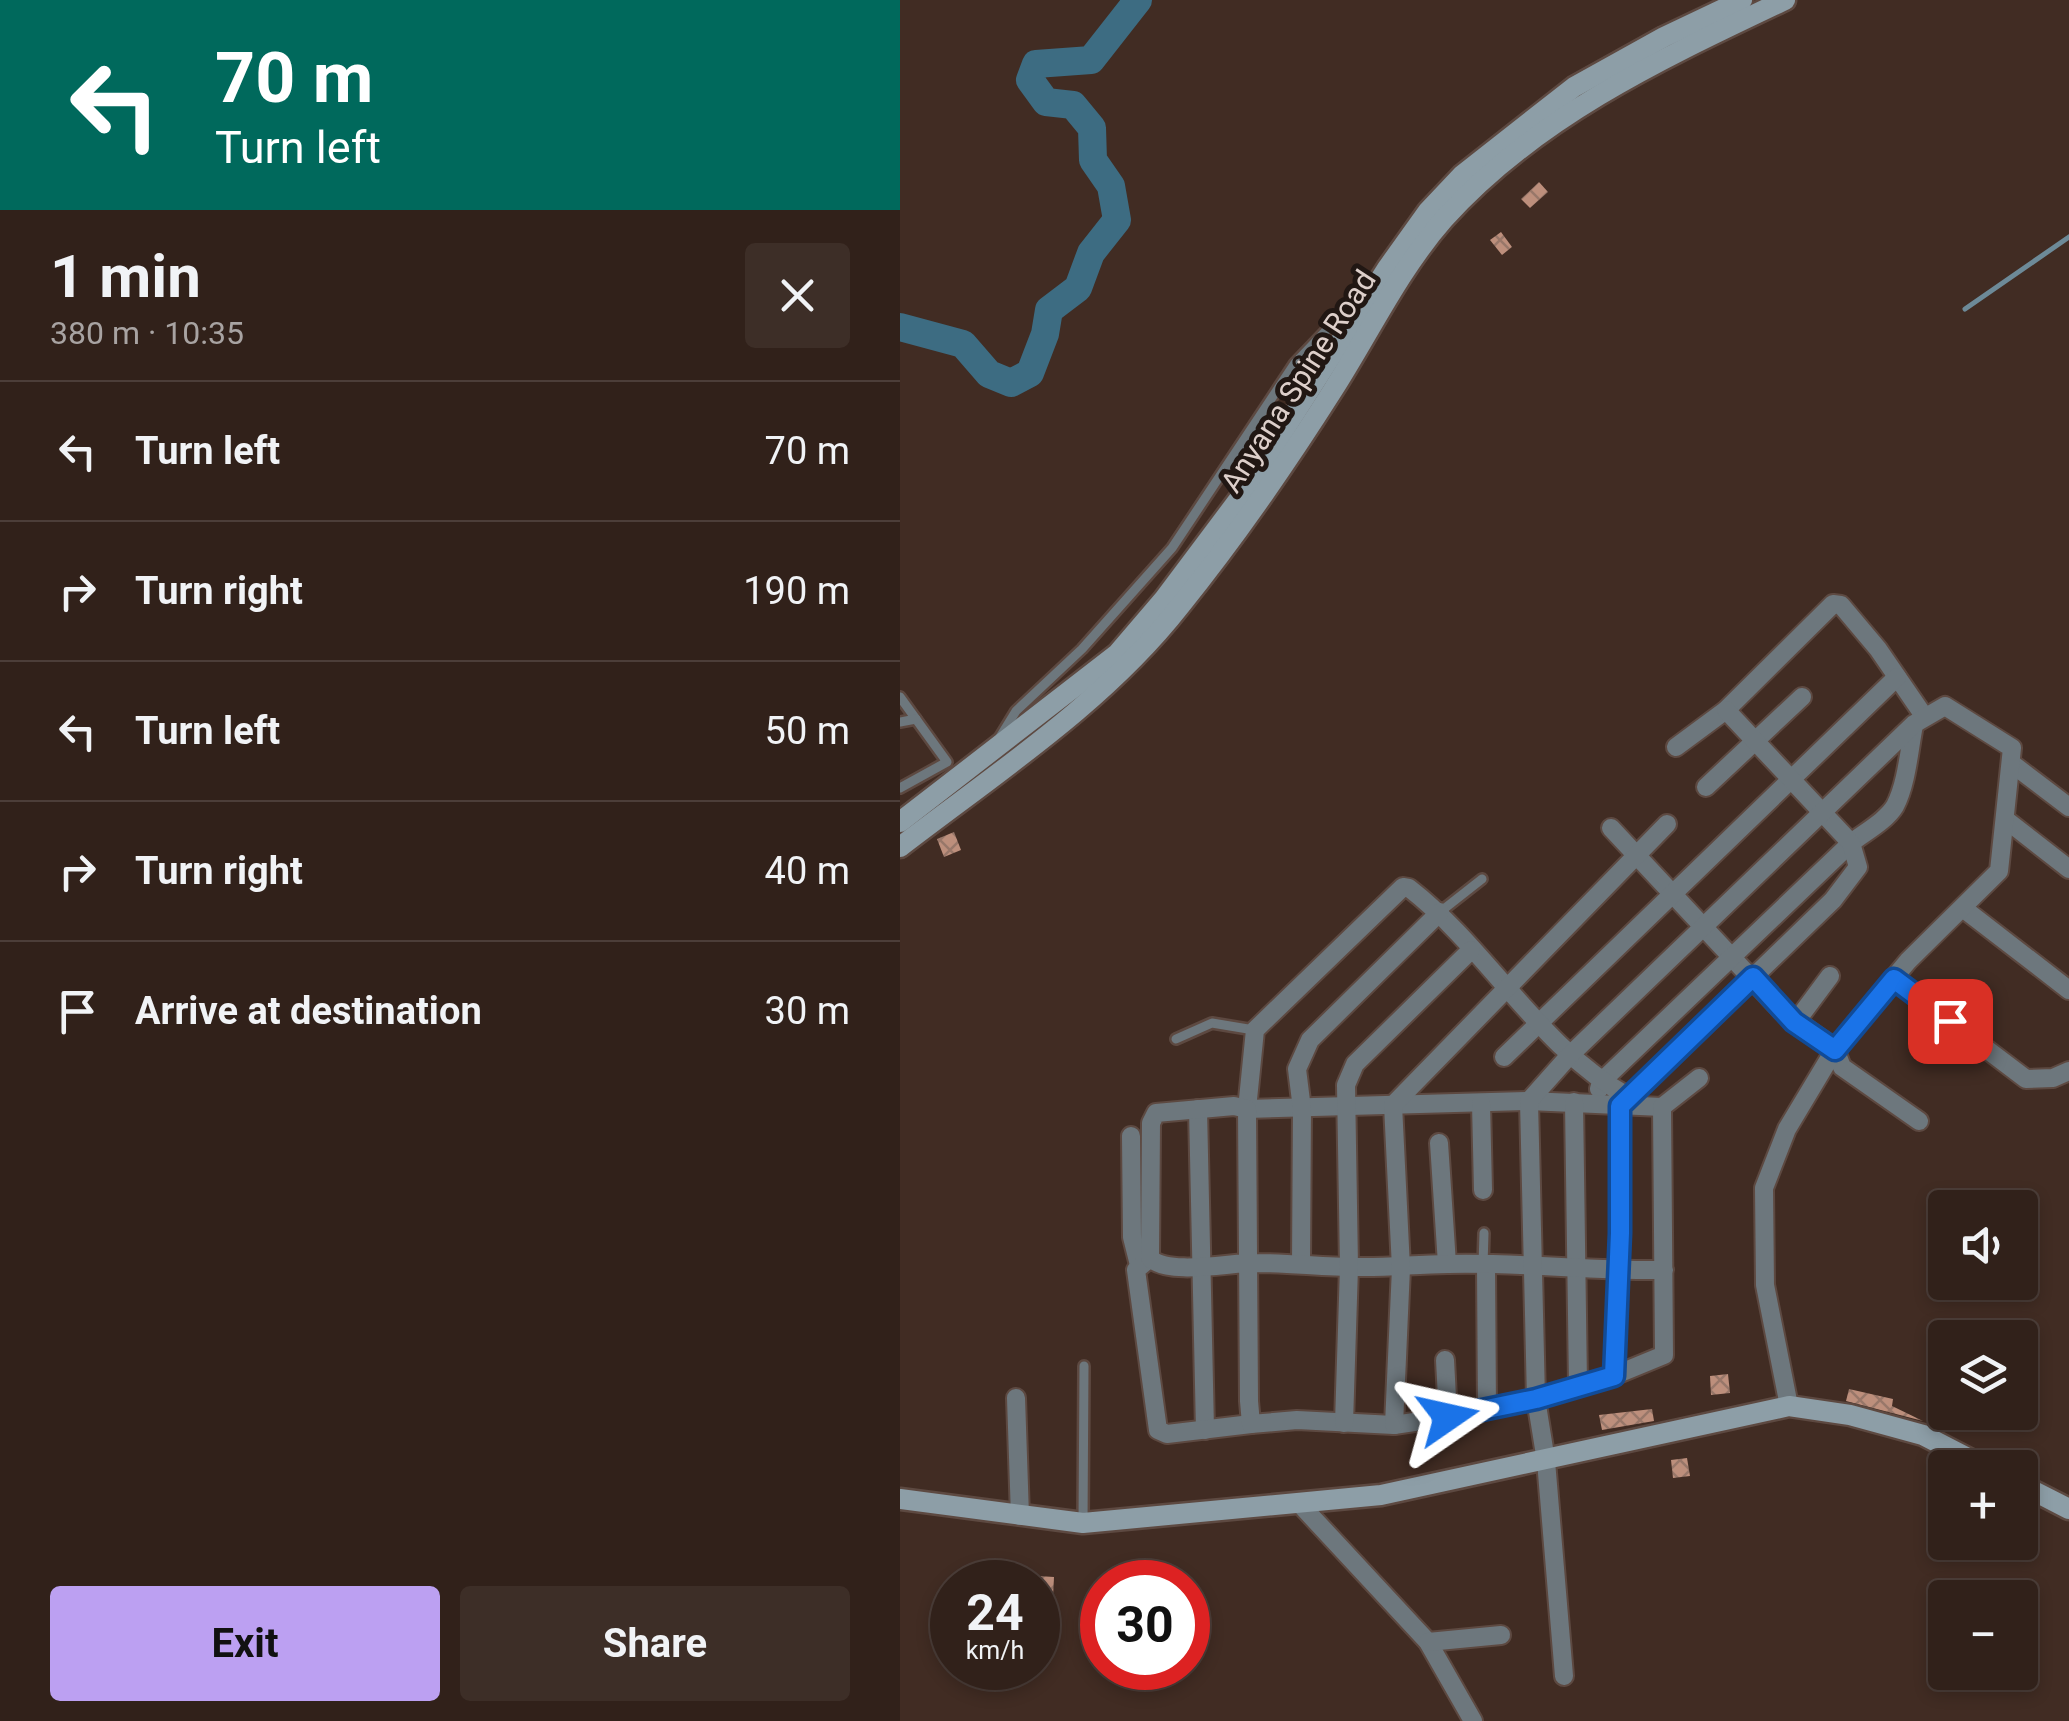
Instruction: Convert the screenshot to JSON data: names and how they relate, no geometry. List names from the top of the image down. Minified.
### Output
{"streets":{"main road":["Anyana Spine Road"]},"page":{"turn":["70 m","Turn left"],"heading":["1 min","380 m · 10:35"],"list":[{"name":"Turn left","value":"70 m"},{"name":"Turn right","value":"190 m"},{"name":"Turn left","value":"50 m"},{"name":"Turn right","value":"40 m"},{"name":"Arrive at destination","value":"30 m"}],"map_buttons":["+","−"],"speed":"24 km/h","limit":"30","buttons":["Exit","Share"]}}
